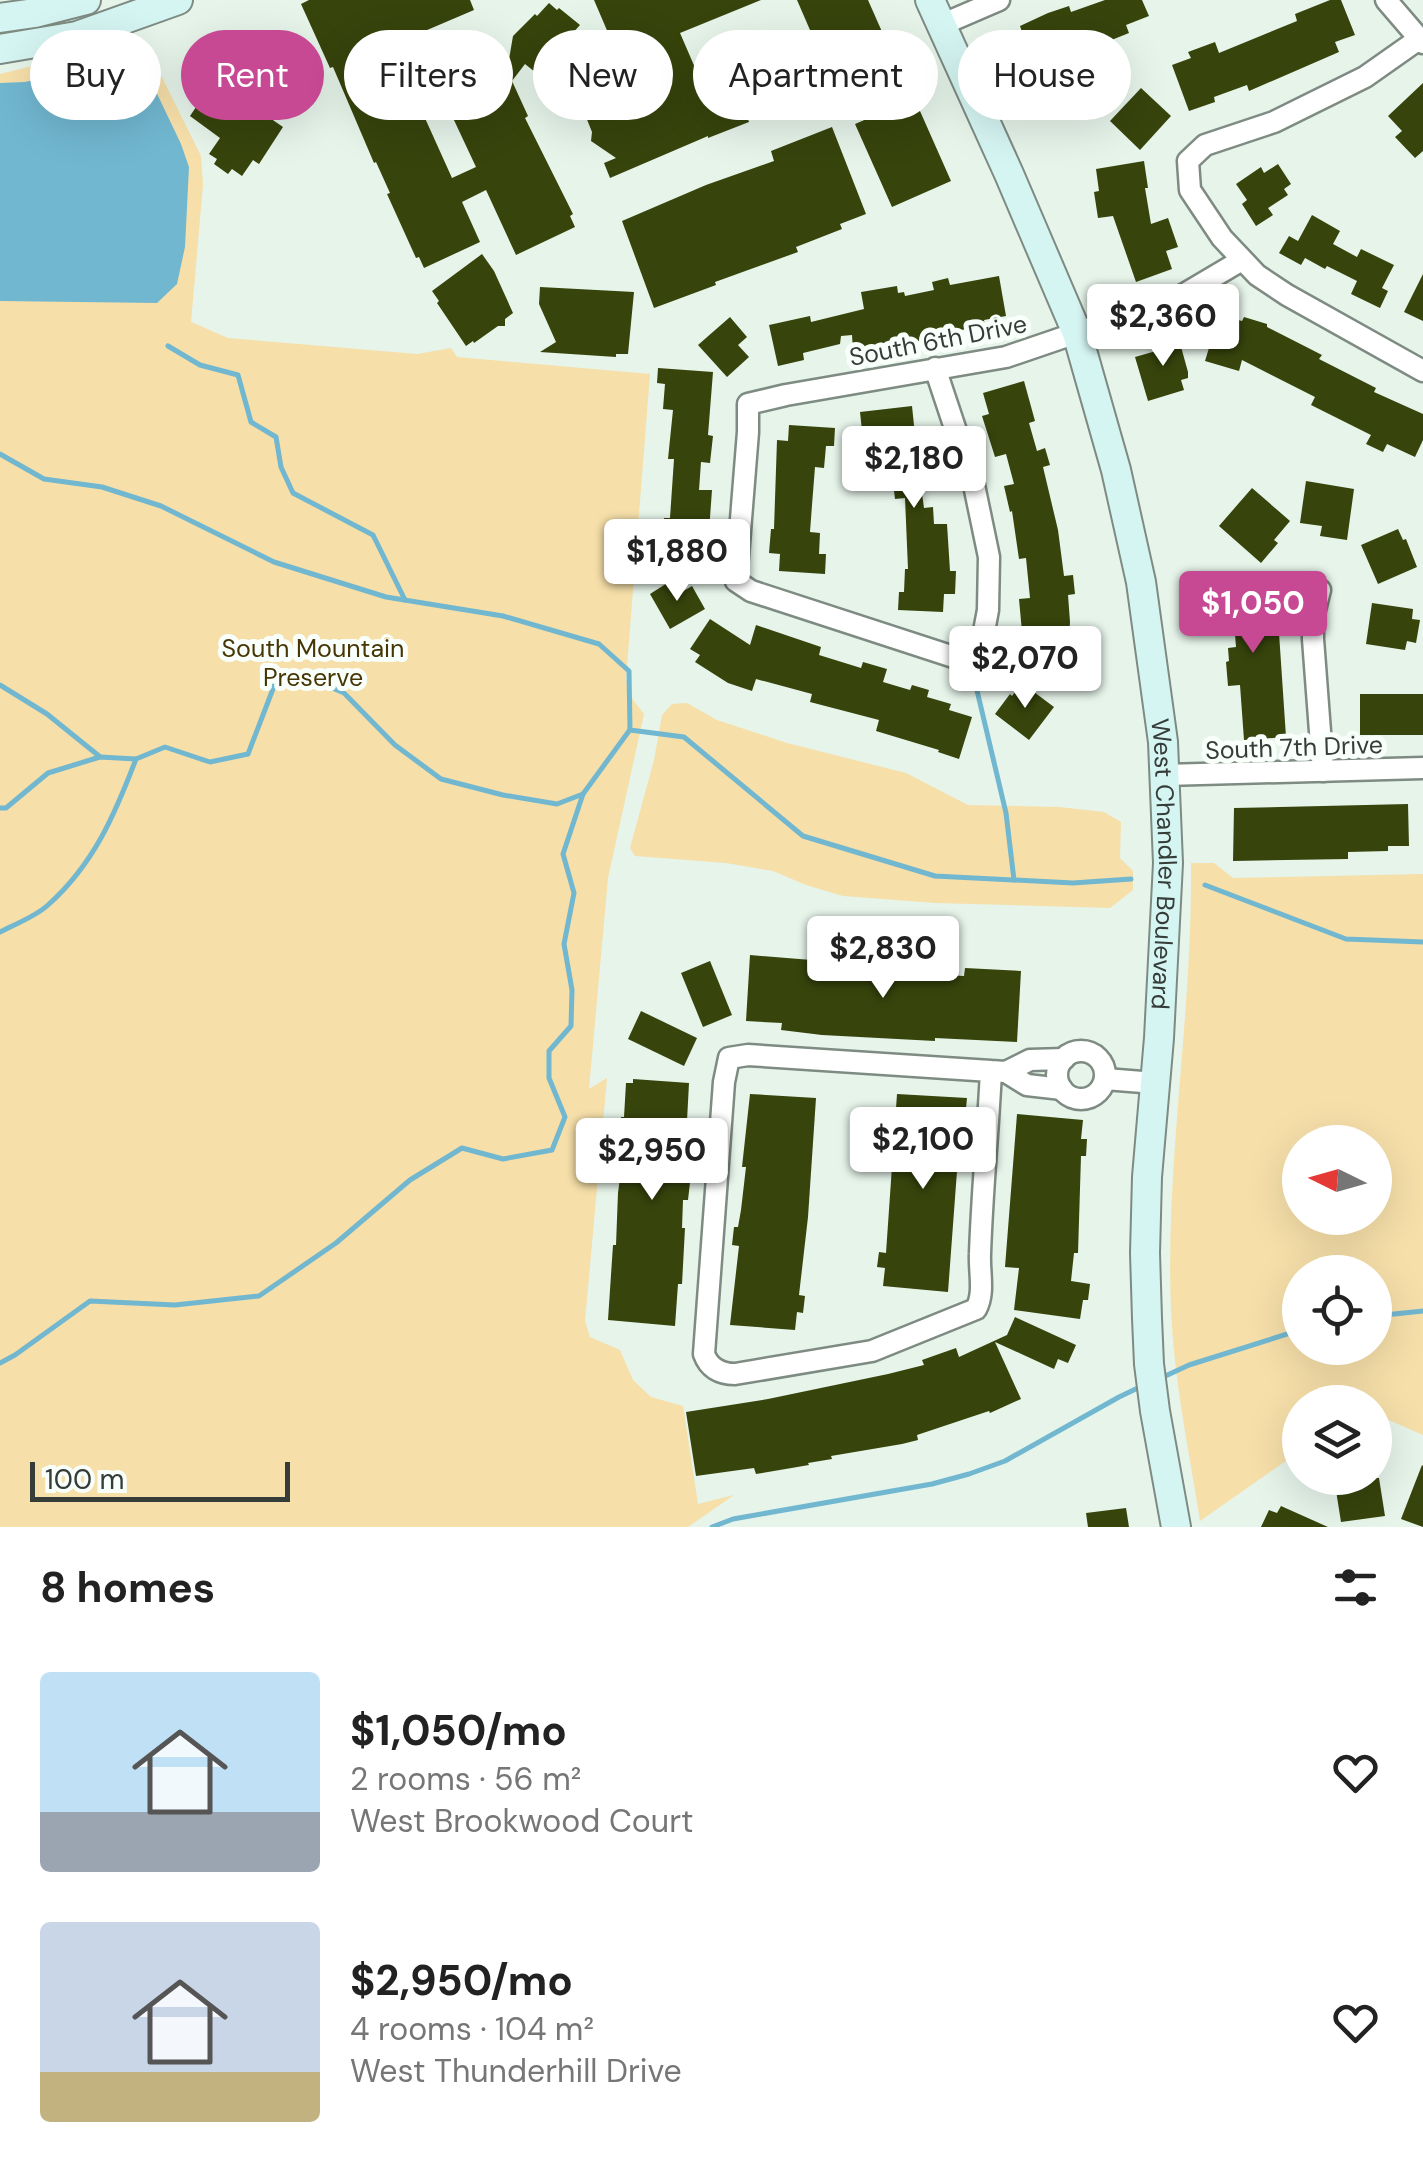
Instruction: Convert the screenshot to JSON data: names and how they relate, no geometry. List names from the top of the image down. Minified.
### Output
{"streets":{"main road":["West Chandler Boulevard"],"street":["South 6th Drive","South 7th Drive"]},"crossings":[["South 6th Drive","West Chandler Boulevard"],["South 7th Drive","West Chandler Boulevard"]],"parks":["South Mountain Preserve"],"scale_bar":"100 m","north":"left","page":{"chip":["Buy","Rent","Filters","New","Apartment","House"],"price":["$2,360","$2,180","$1,880","$1,050","$2,070","$2,830","$2,100","$2,950"],"scale":"100 m","heading":"8 homes","list":[{"name":"$1,050/mo","note":"2 rooms · 56 m² · West Brookwood Court"},{"name":"$2,950/mo","note":"4 rooms · 104 m² · West Thunderhill Drive"}]}}
